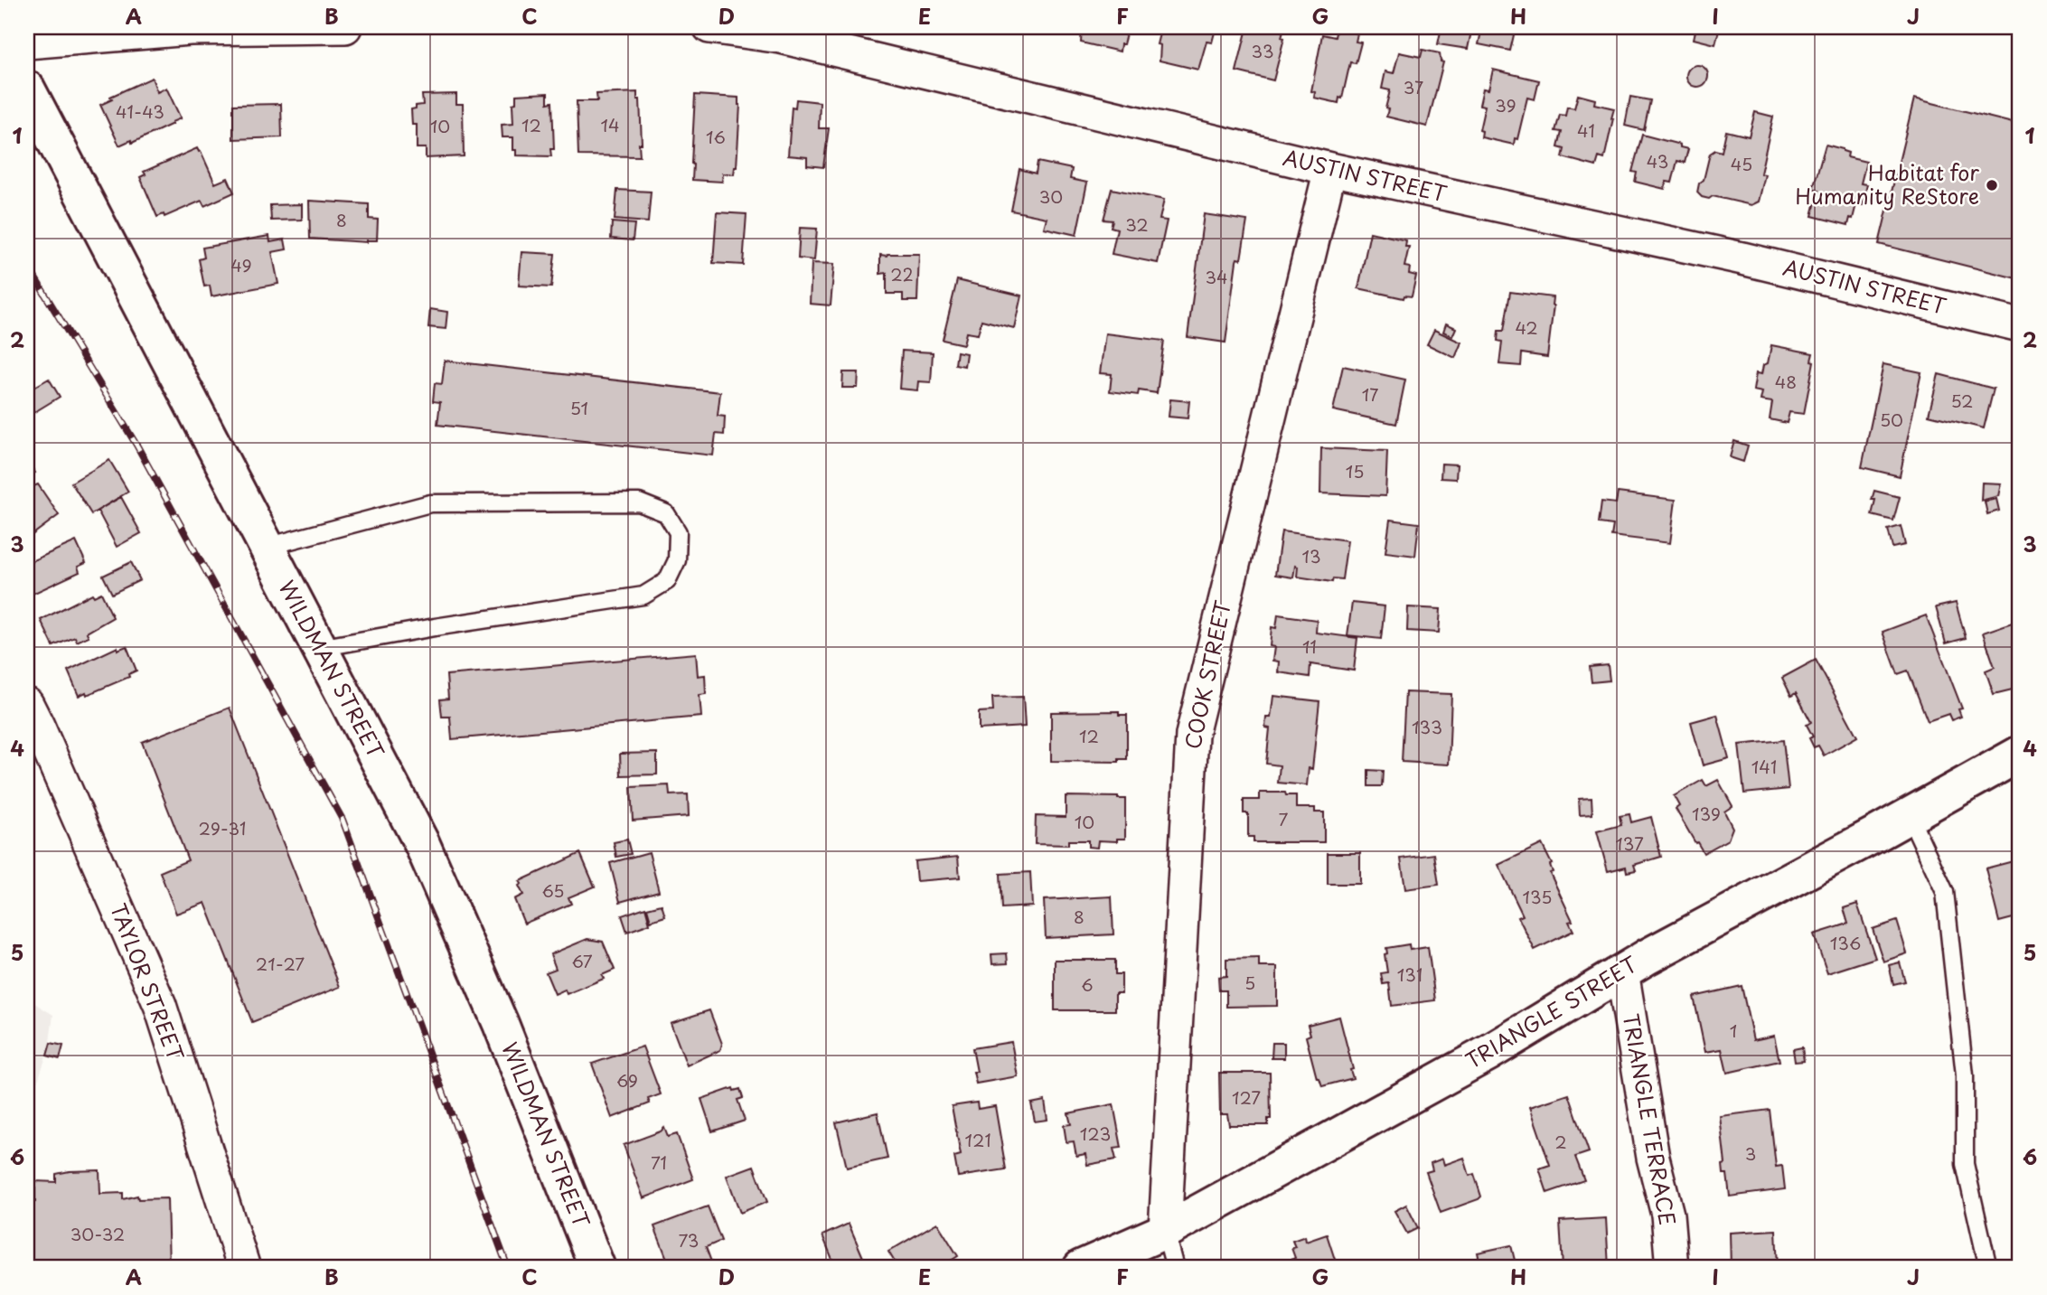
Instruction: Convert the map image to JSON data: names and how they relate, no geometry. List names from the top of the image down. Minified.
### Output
{"streets":{"street":["AUSTIN STREET","WILDMAN STREET","COOK STREET","TAYLOR STREET","TRIANGLE STREET","TRIANGLE TERRACE"]},"crossings":[["AUSTIN STREET","COOK STREET"],["COOK STREET","TRIANGLE STREET"],["TRIANGLE STREET","TRIANGLE TERRACE"]],"places":["Habitat for Humanity ReStore"],"house_numbers":["33","37","39","41-43","12","14","10","41","16","43","45","30","8","32","49","22","34","42","48","17","52","51","50","15","13","11","133","12","141","139","7","10","29-31","137","65","135","8","136","67","21-27","131","5","6","1","69","127","123","121","2","3","71","30-32","73"],"grid":{"columns":["A","B","C","D","E","F","G","H","I","J"],"rows":["1","2","3","4","5","6"]}}
